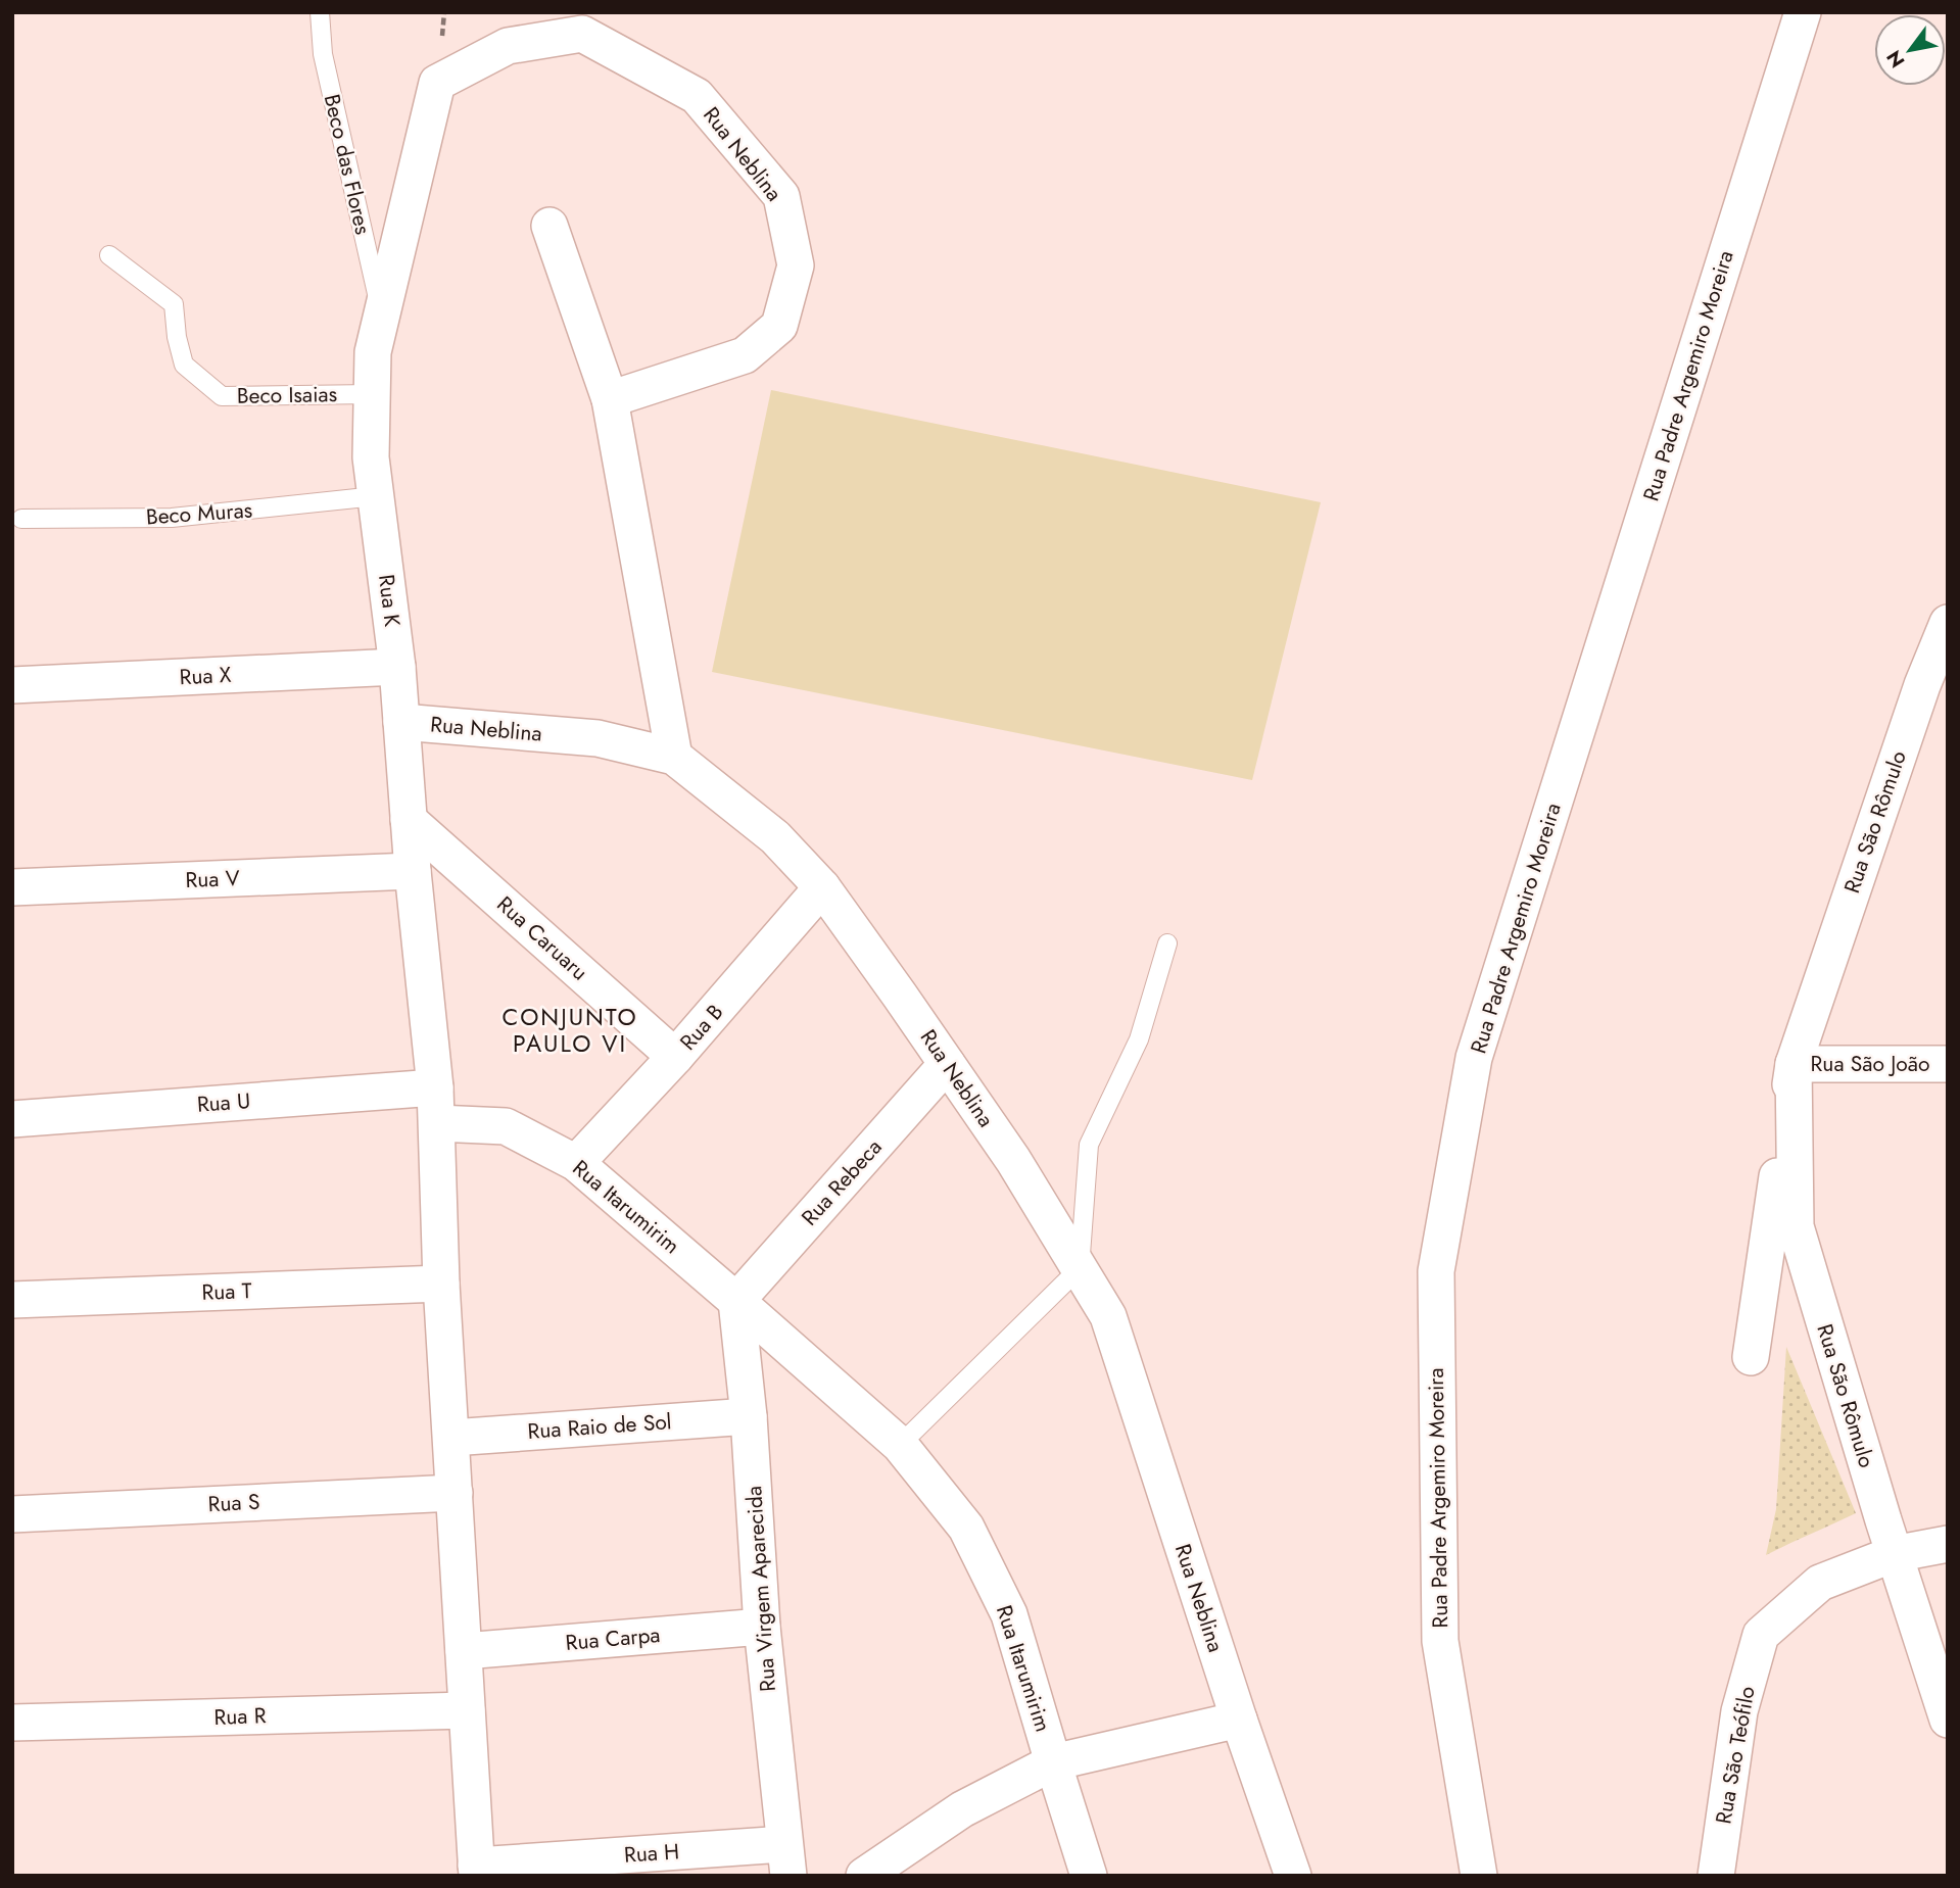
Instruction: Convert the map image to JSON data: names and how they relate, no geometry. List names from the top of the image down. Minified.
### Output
{"streets":{"street":["Rua Neblina","Rua Padre Argemiro Moreira","Rua K","Rua X","Rua São Rômulo","Rua V","Rua Caruaru","Rua B","Rua São João","Rua U","Rua Rebeca","Rua Itarumirim","Rua T","Rua Raio de Sol","Rua S","Rua Virgem Aparecida","Rua Carpa","Rua R","Rua São Teófilo","Rua H"],"lane":["Beco das Flores","Beco Isaias","Beco Muras"]},"crossings":[["Rua Neblina","Rua K"],["Rua Neblina","Rua B"],["Rua Neblina","Rua Rebeca"],["Beco das Flores","Rua K"],["Beco Isaias","Rua K"],["Beco Muras","Rua K"],["Rua K","Rua X"],["Rua K","Rua V"],["Rua K","Rua Caruaru"],["Rua K","Rua U"],["Rua K","Rua Itarumirim"],["Rua São Rômulo","Rua São João"],["Rua São Rômulo","Rua São Teófilo"],["Rua Caruaru","Rua B"],["Rua B","Rua Itarumirim"],["Rua Rebeca","Rua Itarumirim"],["Rua Rebeca","Rua Virgem Aparecida"],["Rua Itarumirim","Rua Virgem Aparecida"],["Rua Raio de Sol","Rua Virgem Aparecida"],["Rua Virgem Aparecida","Rua Carpa"],["Rua Virgem Aparecida","Rua H"]],"districts":["CONJUNTO PAULO VI"],"north":"bottom left"}
